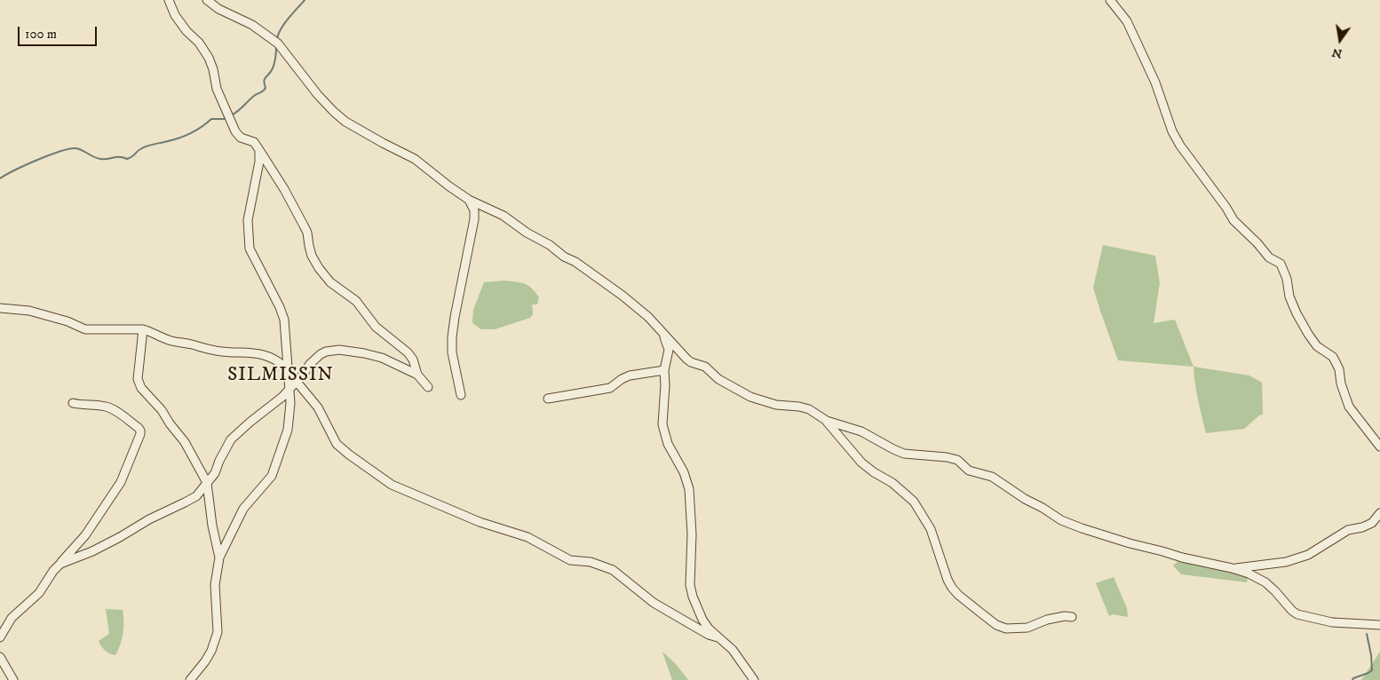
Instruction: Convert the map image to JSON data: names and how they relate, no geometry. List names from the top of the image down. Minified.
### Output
{"districts":["SILMISSIN"],"scale_bar":"100 m","north":"bottom"}
